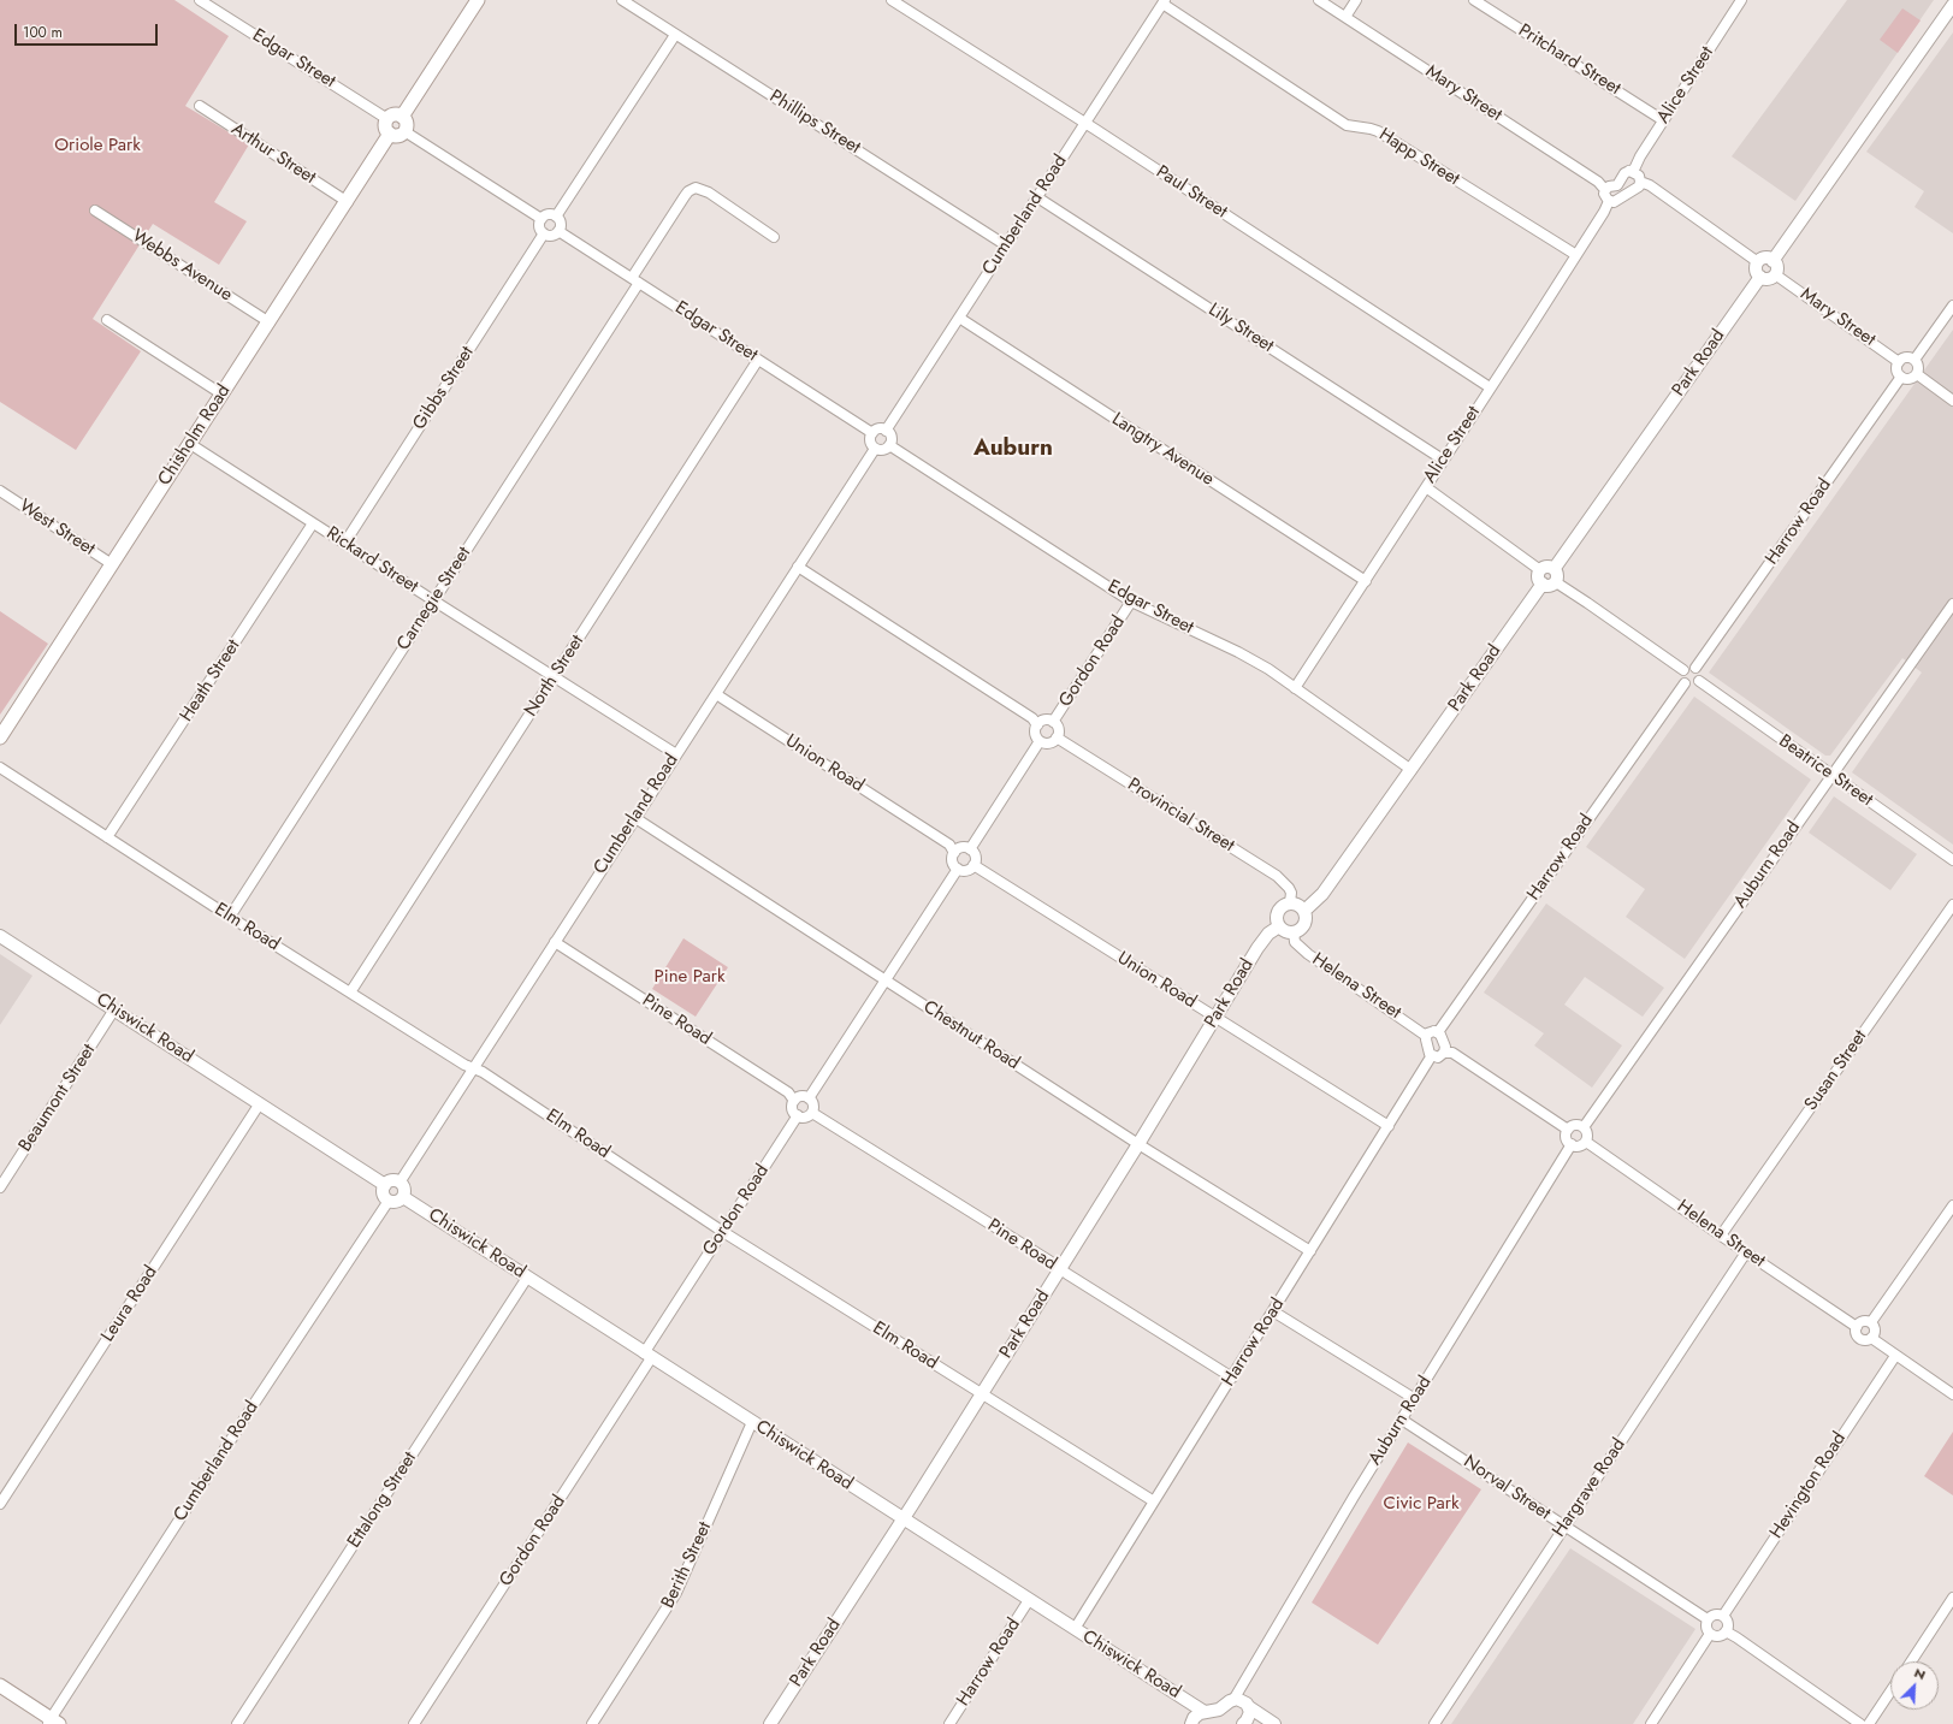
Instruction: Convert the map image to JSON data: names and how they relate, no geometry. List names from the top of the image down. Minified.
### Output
{"streets":{"main road":["Chisholm Road"],"street":["Edgar Street","Pritchard Street","Alice Street","Mary Street","Phillips Street","Arthur Street","Happ Street","Paul Street","Cumberland Road","Webbs Avenue","Lily Street","Park Road","Gibbs Street","Langtry Avenue","Harrow Road","West Street","Rickard Street","Carnegie Street","Gordon Road","North Street","Heath Street","Union Road","Beatrice Street","Provincial Street","Auburn Road","Elm Road","Helena Street","Pine Road","Chiswick Road","Chestnut Road","Susan Street","Beaumont Street","Leura Road","Hevington Road","Norval Street","Hargrave Road","Ettalong Street","Berith Street"]},"crossings":[["Edgar Street","Alice Street"],["Edgar Street","Cumberland Road"],["Edgar Street","Park Road"],["Edgar Street","Gibbs Street"],["Edgar Street","Chisholm Road"],["Edgar Street","Carnegie Street"],["Edgar Street","Gordon Road"],["Edgar Street","North Street"],["Pritchard Street","Alice Street"],["Alice Street","Happ Street"],["Alice Street","Paul Street"],["Alice Street","Lily Street"],["Alice Street","Langtry Avenue"],["Mary Street","Park Road"],["Mary Street","Harrow Road"],["Phillips Street","Cumberland Road"],["Arthur Street","Chisholm Road"],["Happ Street","Cumberland Road"],["Paul Street","Cumberland Road"],["Cumberland Road","Lily Street"],["Cumberland Road","Langtry Avenue"],["Cumberland Road","Rickard Street"],["Cumberland Road","Union Road"],["Cumberland Road","Elm Road"],["Cumberland Road","Pine Road"],["Cumberland Road","Chiswick Road"],["Cumberland Road","Chestnut Road"],["Webbs Avenue","Chisholm Road"],["Park Road","Union Road"],["Park Road","Provincial Street"],["Park Road","Elm Road"],["Park Road","Helena Street"],["Park Road","Pine Road"],["Park Road","Chiswick Road"],["Park Road","Chestnut Road"],["Gibbs Street","Rickard Street"],["Chisholm Road","West Street"],["Chisholm Road","Rickard Street"],["Harrow Road","Union Road"],["Harrow Road","Beatrice Street"],["Harrow Road","Elm Road"],["Harrow Road","Pine Road"],["Harrow Road","Chiswick Road"],["Harrow Road","Chestnut Road"],["Rickard Street","Carnegie Street"],["Rickard Street","North Street"],["Rickard Street","Heath Street"],["Carnegie Street","Elm Road"],["Gordon Road","Provincial Street"],["Gordon Road","Elm Road"],["Gordon Road","Pine Road"],["Gordon Road","Chiswick Road"],["North Street","Elm Road"],["Heath Street","Elm Road"],["Beatrice Street","Auburn Road"],["Provincial Street","Helena Street"],["Auburn Road","Helena Street"],["Auburn Road","Norval Street"],["Helena Street","Susan Street"],["Helena Street","Hargrave Road"],["Chiswick Road","Beaumont Street"],["Chiswick Road","Leura Road"],["Chiswick Road","Ettalong Street"],["Chiswick Road","Berith Street"],["Hevington Road","Norval Street"],["Norval Street","Hargrave Road"]],"districts":["Auburn"],"parks":["Oriole Park","Pine Park","Civic Park"],"scale_bar":"100 m","north":"top right"}
